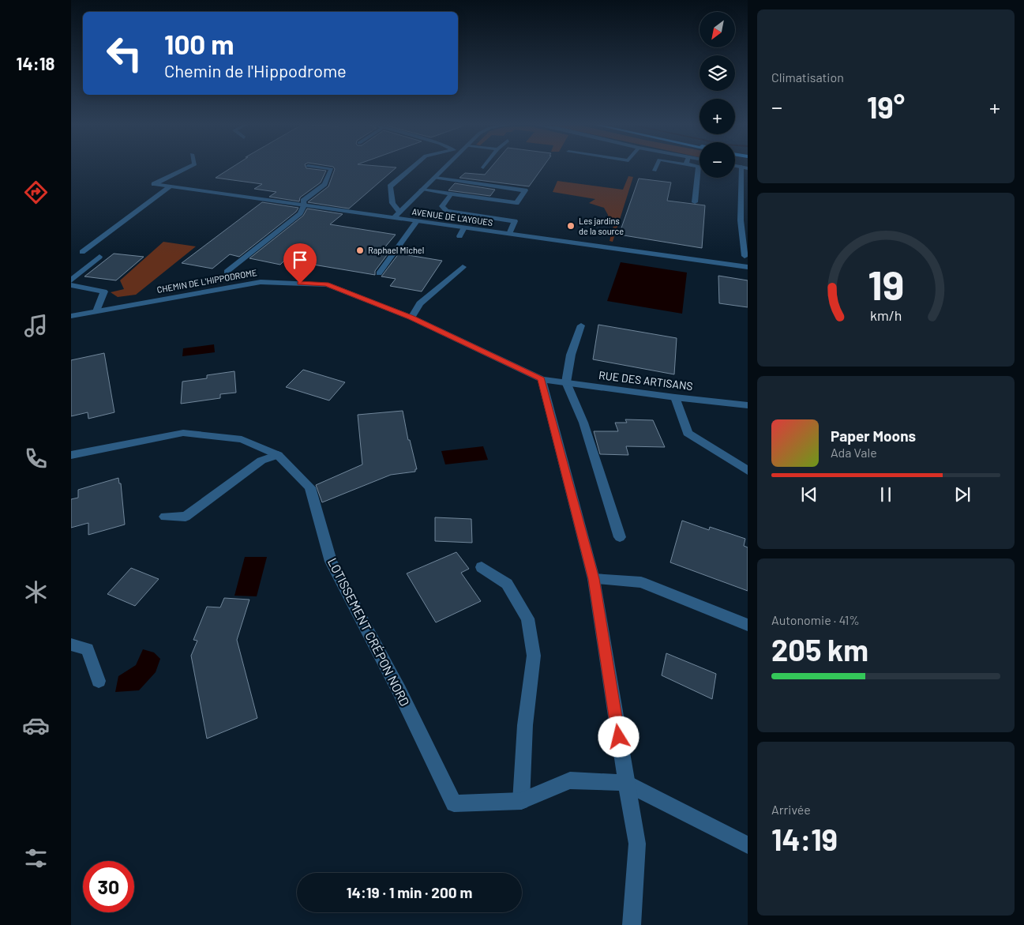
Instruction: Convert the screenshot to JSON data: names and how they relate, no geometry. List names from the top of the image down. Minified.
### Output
{"streets":{"street":["AVENUE DE L'AYGUES","CHEMIN DE L'HIPPODROME","RUE DES ARTISANS","LOTISSEMENT CRÉPON NORD"]},"crossings":[["CHEMIN DE L'HIPPODROME","RUE DES ARTISANS"]],"places":["Les jardins de la source","Raphael Michel"],"north":"bottom left","page":{"tabs":"14:18","tile":["Climatisation",["Autonomie · 41%","205 km"],["Arrivée","14:19"]],"map_buttons":["+","−"],"turn":["100 m","Chemin de l'Hippodrome"],"heat":["−","19°","+"],"song":["Paper Moons","Ada Vale"],"limit":"30","trip":"14:19 · 1 min · 200 m","gauge":["19","km/h"]}}
